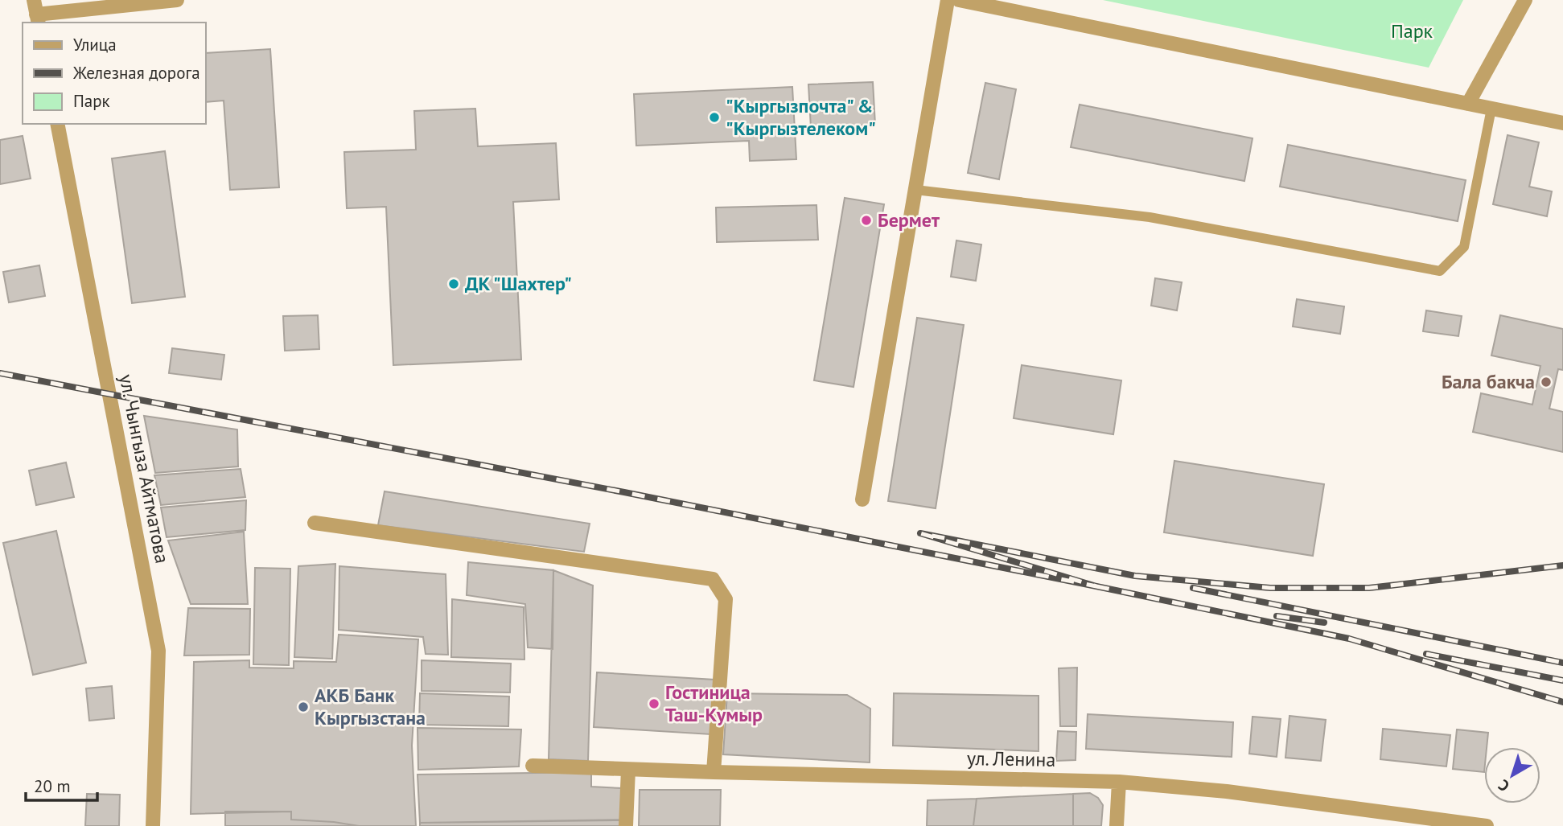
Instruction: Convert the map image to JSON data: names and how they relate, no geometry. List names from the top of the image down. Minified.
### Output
{"streets":{"street":["ул. Чынгыза Айтматова","ул. Ленина"]},"parks":["Парк"],"places":["\"Кыргызпочта\" & \"Кыргызтелеком\"","Бермет","ДК \"Шахтер\"","Бала бакча","Гостиница Таш-Кумыр","АКБ Банк Кыргызстана"],"legend":["Улица","Железная дорога","Парк"],"scale_bar":"20 m","north":"bottom left"}
